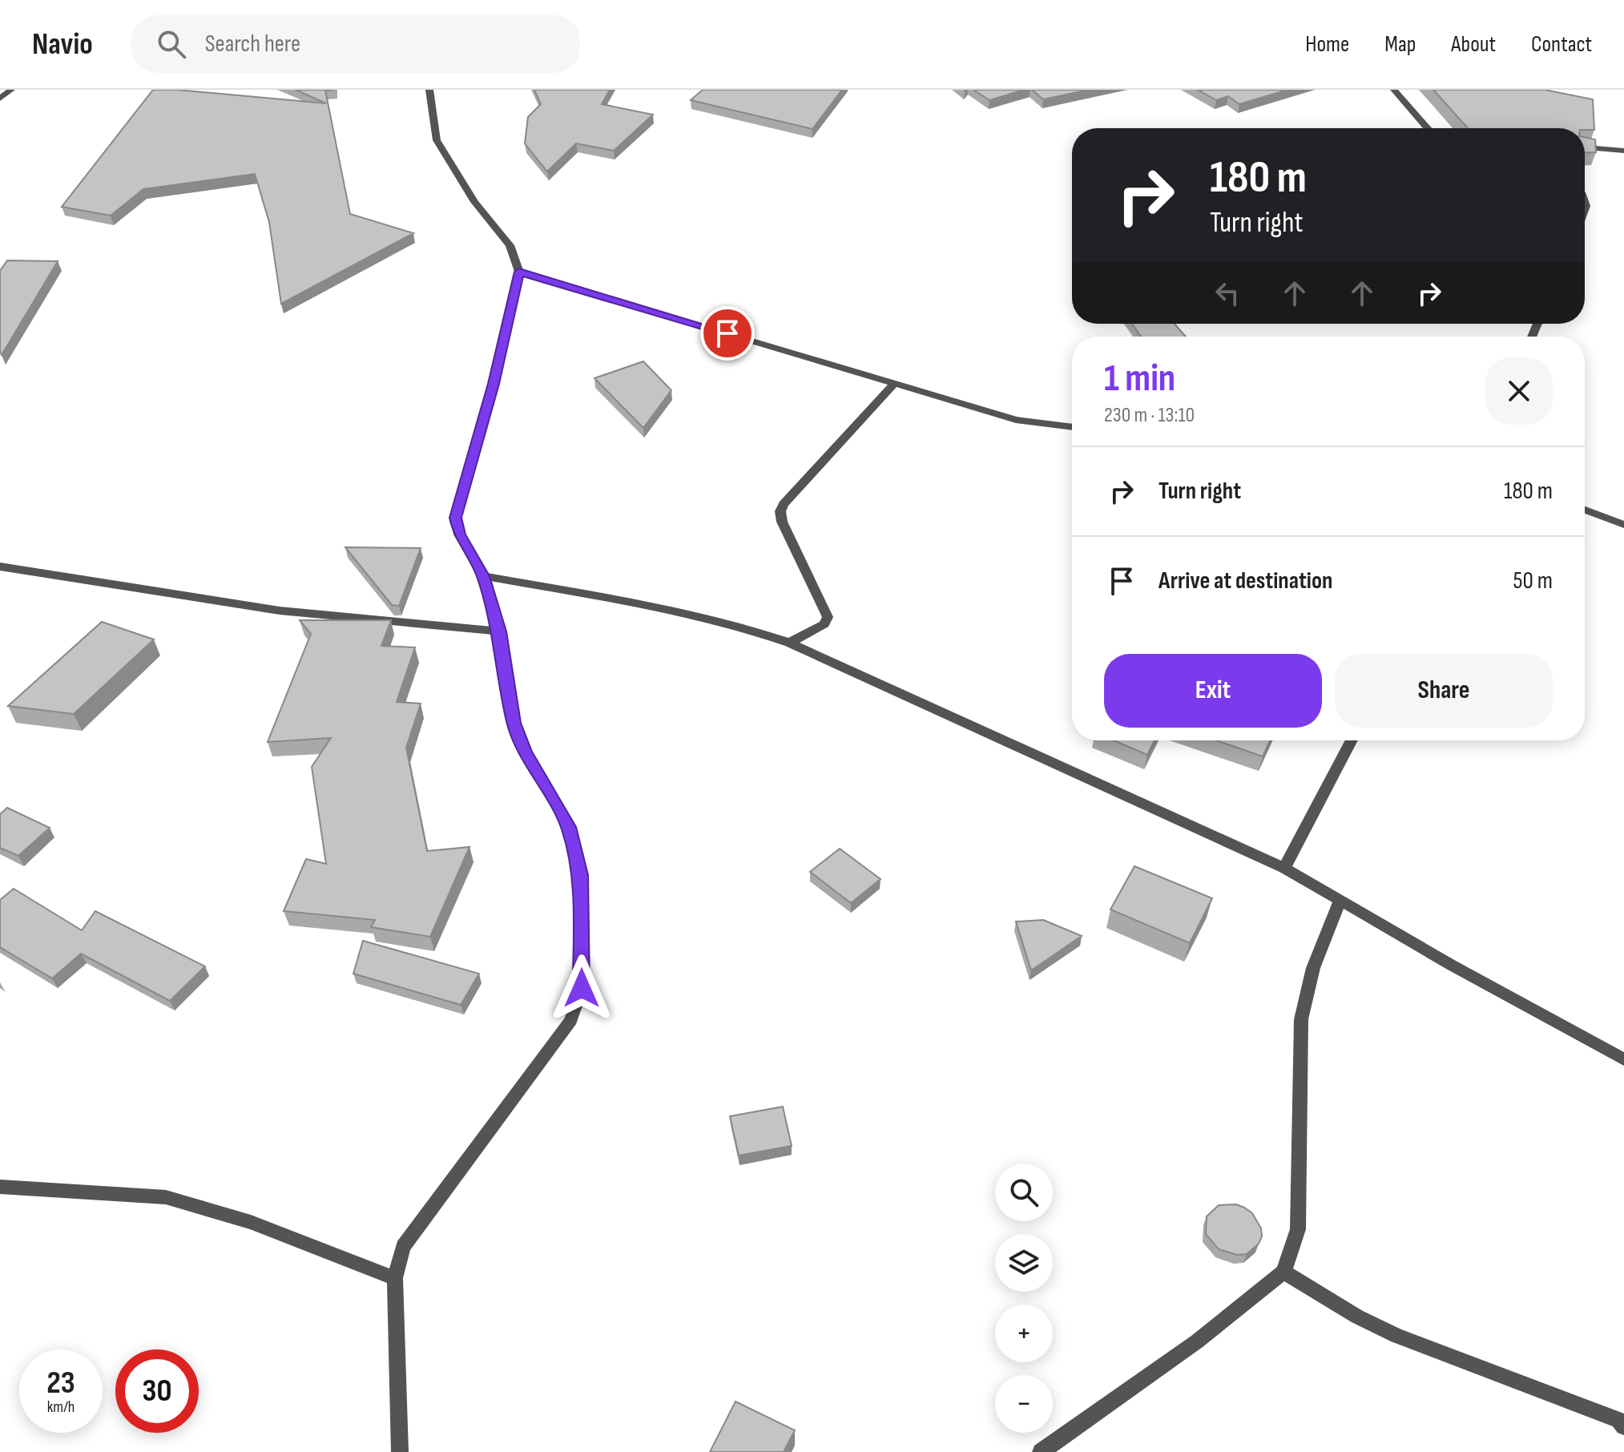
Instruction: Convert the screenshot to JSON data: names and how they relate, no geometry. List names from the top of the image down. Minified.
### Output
{"page":{"header":"Navio","search":"Search here","nav":["Home","Map","About","Contact"],"turn":["180 m","Turn right"],"heading":["1 min","230 m · 13:10"],"list":[{"name":"Turn right","value":"180 m"},{"name":"Arrive at destination","value":"50 m"}],"buttons":["Exit","Share"],"map_buttons":["+","−"],"speed":"23 km/h","limit":"30"}}
